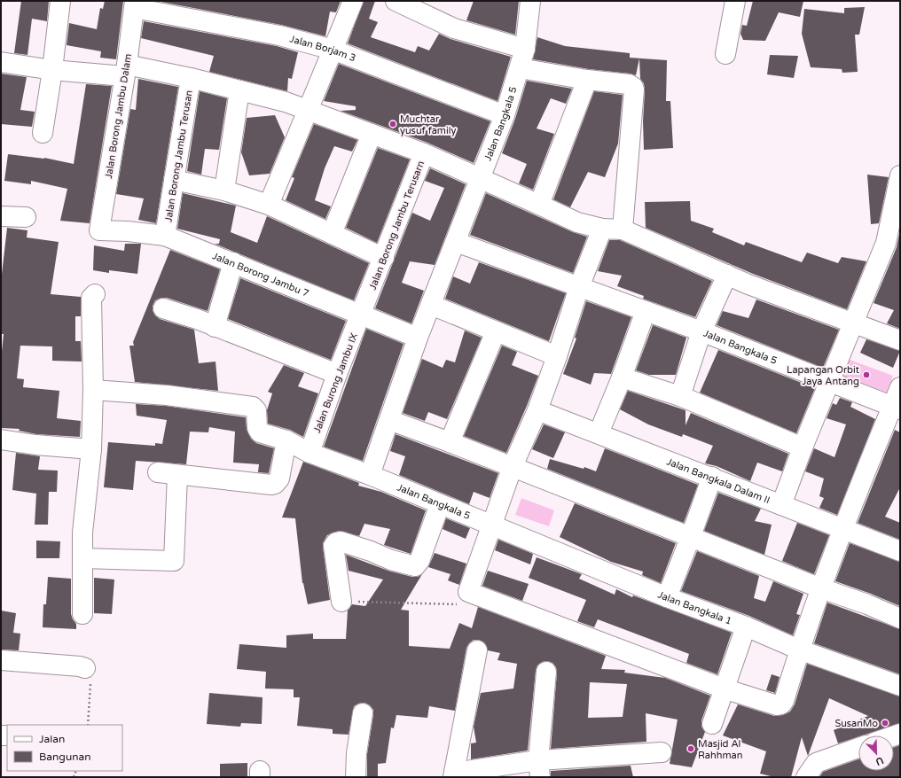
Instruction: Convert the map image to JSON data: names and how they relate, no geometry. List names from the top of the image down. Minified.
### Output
{"streets":{"street":["Jalan Borjam 3","Jalan Borong Jambu Dalam","Jalan Bangkala 5","Jalan Borong Jambu Terusan","Jalan Borong Jambu Terusarn","Jalan Borong Jambu 7","Jalan Burong Jambu IX","Jalan Bangkala Dalam II","Jalan Bangkala 1"]},"crossings":[["Jalan Borjam 3","Jalan Borong Jambu Dalam"],["Jalan Borjam 3","Jalan Bangkala 5"],["Jalan Borong Jambu Dalam","Jalan Borong Jambu Terusan"],["Jalan Borong Jambu Dalam","Jalan Borong Jambu 7"],["Jalan Bangkala 5","Jalan Borong Jambu 7"],["Jalan Bangkala 5","Jalan Bangkala 1"],["Jalan Borong Jambu Terusan","Jalan Borong Jambu Terusarn"],["Jalan Borong Jambu Terusan","Jalan Borong Jambu 7"],["Jalan Borong Jambu Terusarn","Jalan Borong Jambu 7"],["Jalan Borong Jambu Terusarn","Jalan Burong Jambu IX"],["Jalan Borong Jambu 7","Jalan Burong Jambu IX"]],"places":["Muchtar yusuf family","Lapangan Orbit Jaya Antang","SusanMo","Masjid Al Rahhman"],"legend":["Jalan","Bangunan"],"north":"bottom right"}
